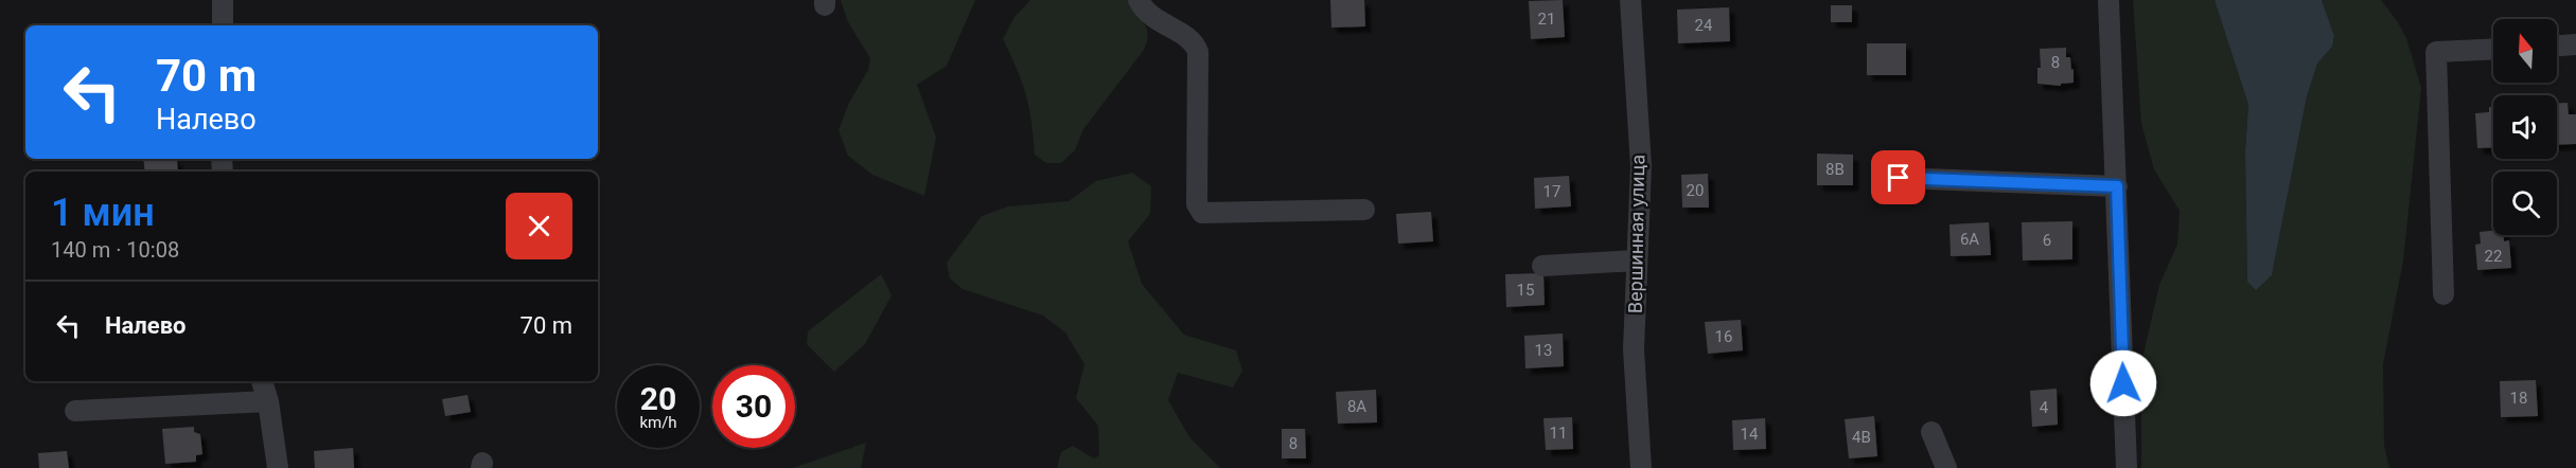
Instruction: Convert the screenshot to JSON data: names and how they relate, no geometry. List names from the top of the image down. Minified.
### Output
{"streets":{"street":["Вершинная улица"]},"house_numbers":["21","24","8","8В","20","17","6А","6","22","15","16","13","18","8А","4","11","14","4В","8"],"north":"top","page":{"turn":["70 m","Налево"],"heading":["1 мин","140 m · 10:08"],"list":[{"name":"Налево","value":"70 m"}],"speed":"20 km/h","limit":"30"}}
